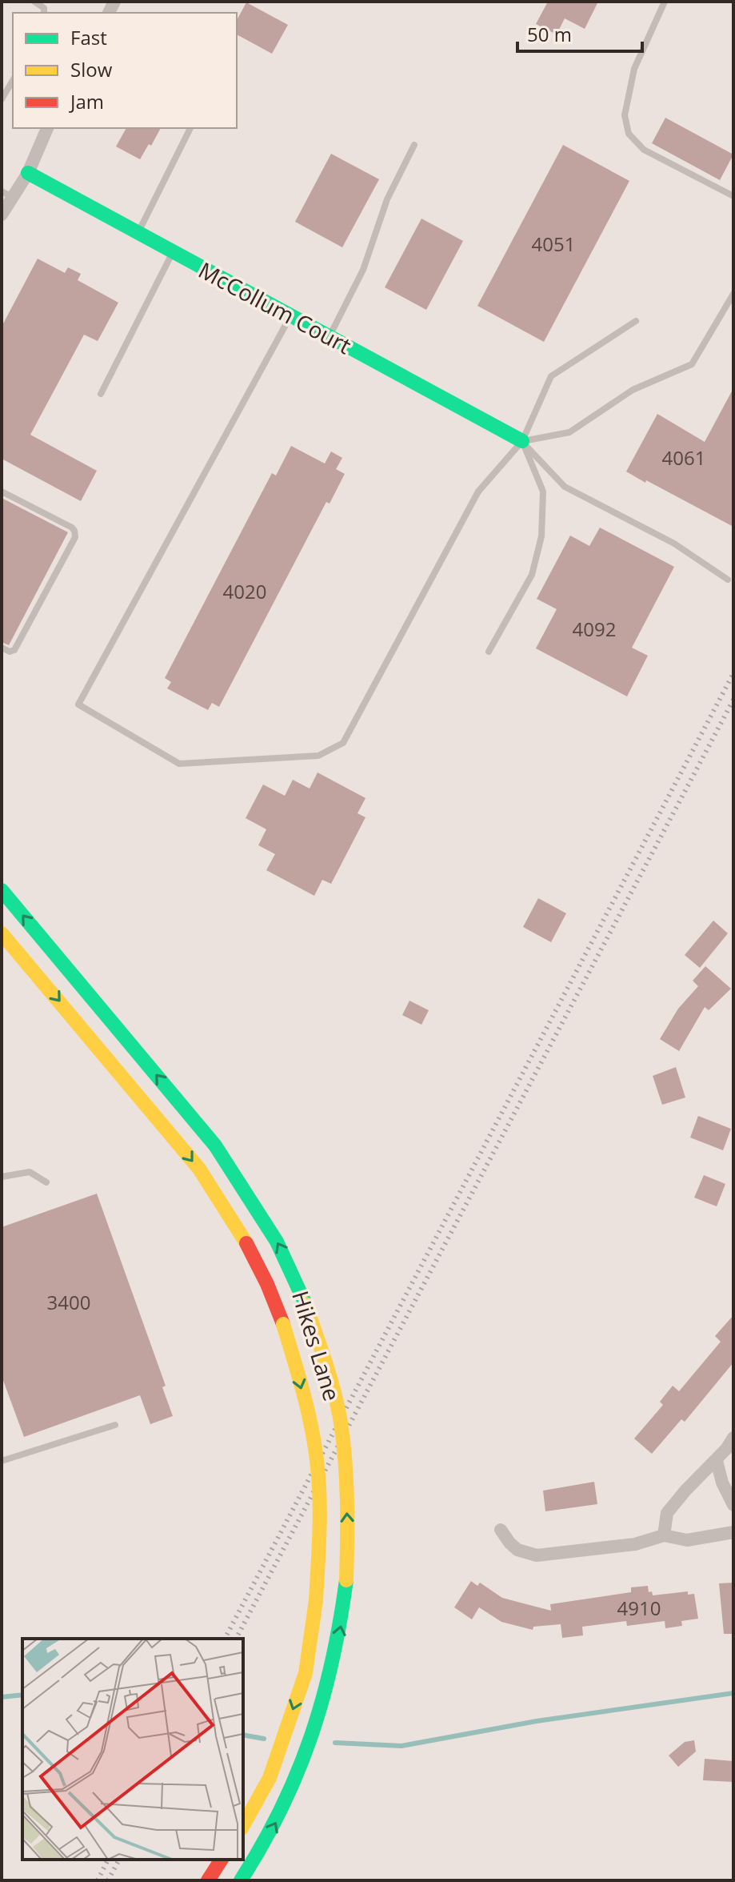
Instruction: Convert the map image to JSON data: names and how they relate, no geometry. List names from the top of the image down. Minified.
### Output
{"streets":{"street":["McCollum Court","Hikes Lane"]},"house_numbers":["4051","4061","4020","4092","3400","4910"],"legend":["Fast","Slow","Jam"],"scale_bar":"50 m"}
